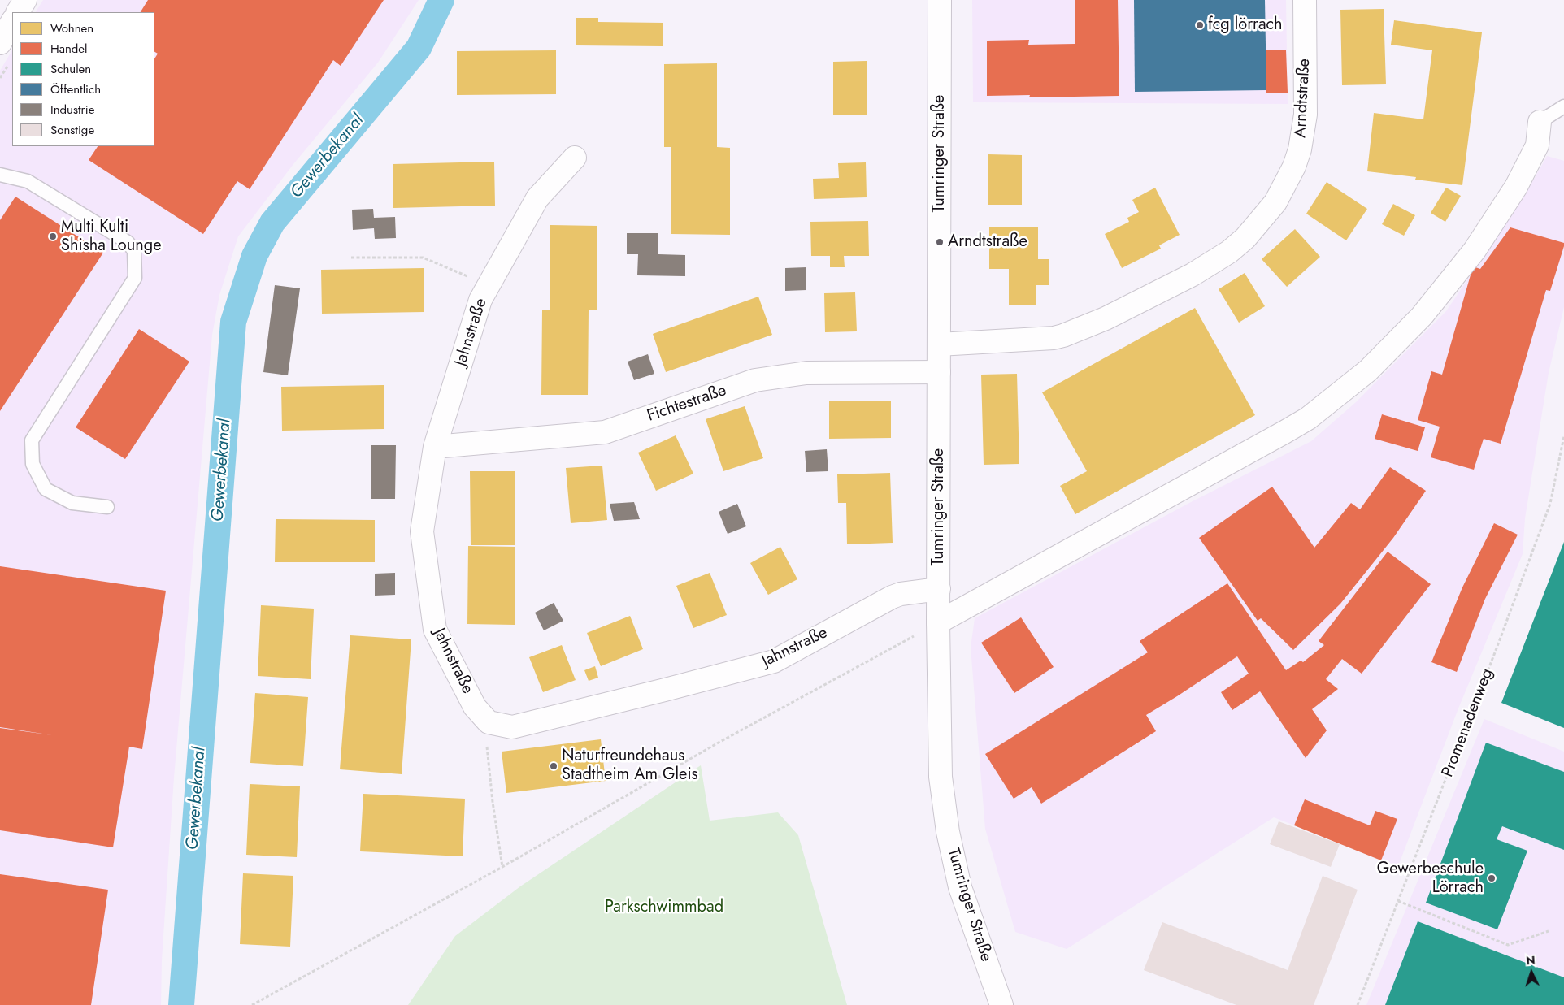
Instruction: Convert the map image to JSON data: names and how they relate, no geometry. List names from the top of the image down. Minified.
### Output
{"streets":{"street":["Arndtstraße","Tumringer Straße","Jahnstraße","Fichtestraße"],"path":["Promenadenweg"]},"crossings":[["Arndtstraße","Tumringer Straße"],["Tumringer Straße","Jahnstraße"],["Tumringer Straße","Fichtestraße"],["Jahnstraße","Fichtestraße"]],"water":["Gewerbekanal"],"parks":["Parkschwimmbad"],"places":["fcg lörrach","Multi Kulti Shisha Lounge","Arndtstraße","Naturfreundehaus Stadtheim Am Gleis","Gewerbeschule Lörrach"],"legend":["Wohnen","Handel","Schulen","Öffentlich","Industrie","Sonstige"],"north":"top"}
